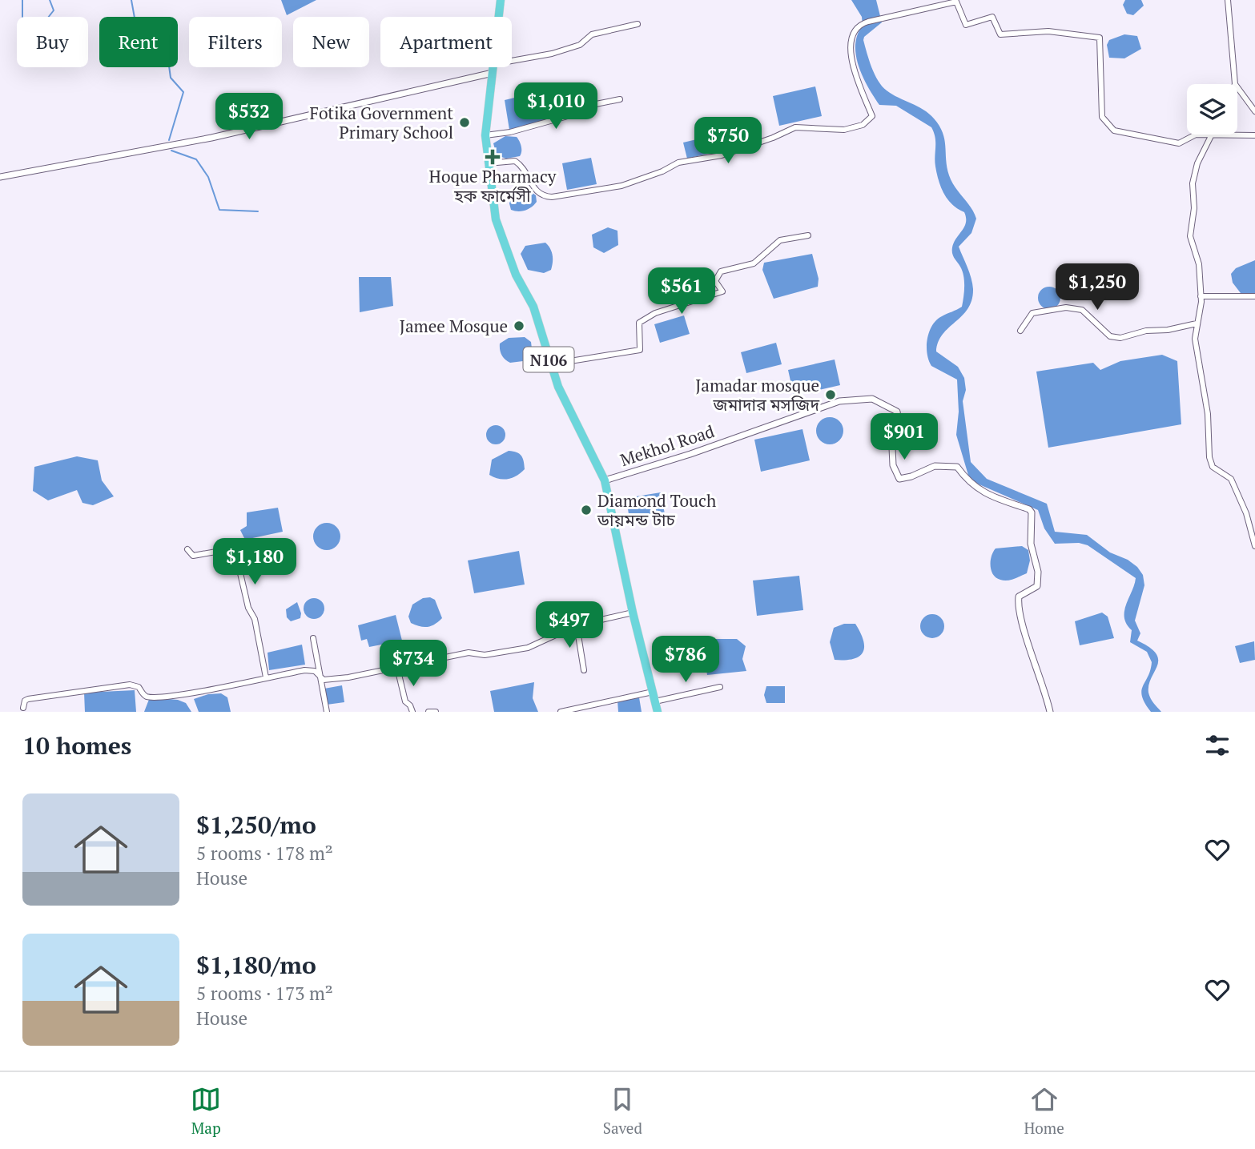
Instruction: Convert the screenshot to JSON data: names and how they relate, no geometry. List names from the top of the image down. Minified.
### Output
{"streets":{"highway":["N106"],"street":["Mekhol Road"]},"crossings":[["N106","Mekhol Road"]],"places":{"other":["Fotika Government Primary School","Jamee Mosque","Jamadar mosque জমাদার মসজিদ","Diamond Touch ডায়মন্ড টাচ"],"health":["Hoque Pharmacy হক ফার্মেসী"]},"page":{"chip":["Buy","Rent","Filters","New","Apartment"],"price":["$1,010","$532","$750","$1,250","$561","$901","$1,180","$497","$786","$734"],"heading":"10 homes","list":[{"name":"$1,250/mo","note":"5 rooms · 178 m² · House"},{"name":"$1,180/mo","note":"5 rooms · 173 m² · House"}],"tabs":["Map","Saved","Home"]}}
